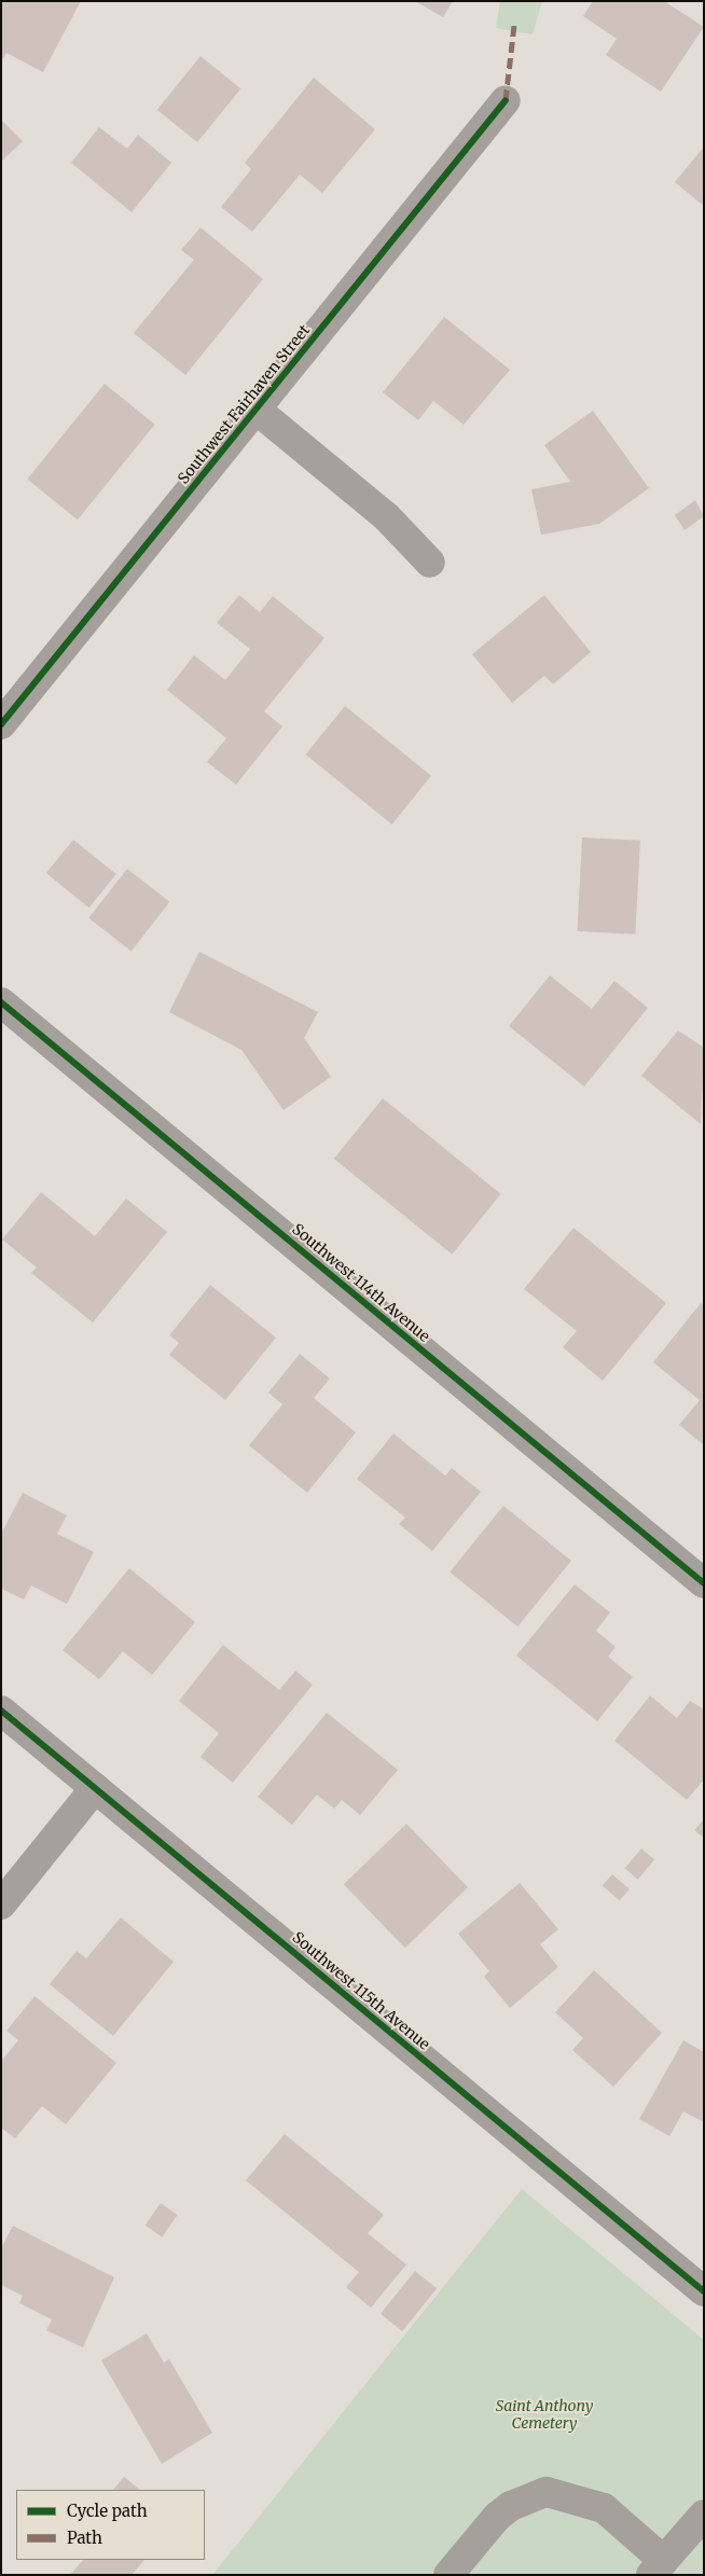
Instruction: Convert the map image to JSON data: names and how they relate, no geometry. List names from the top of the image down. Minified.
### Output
{"streets":{"street":["Southwest Fairhaven Street","Southwest 114th Avenue","Southwest 115th Avenue"]},"parks":["Saint Anthony Cemetery"],"legend":["Cycle path","Path"]}
